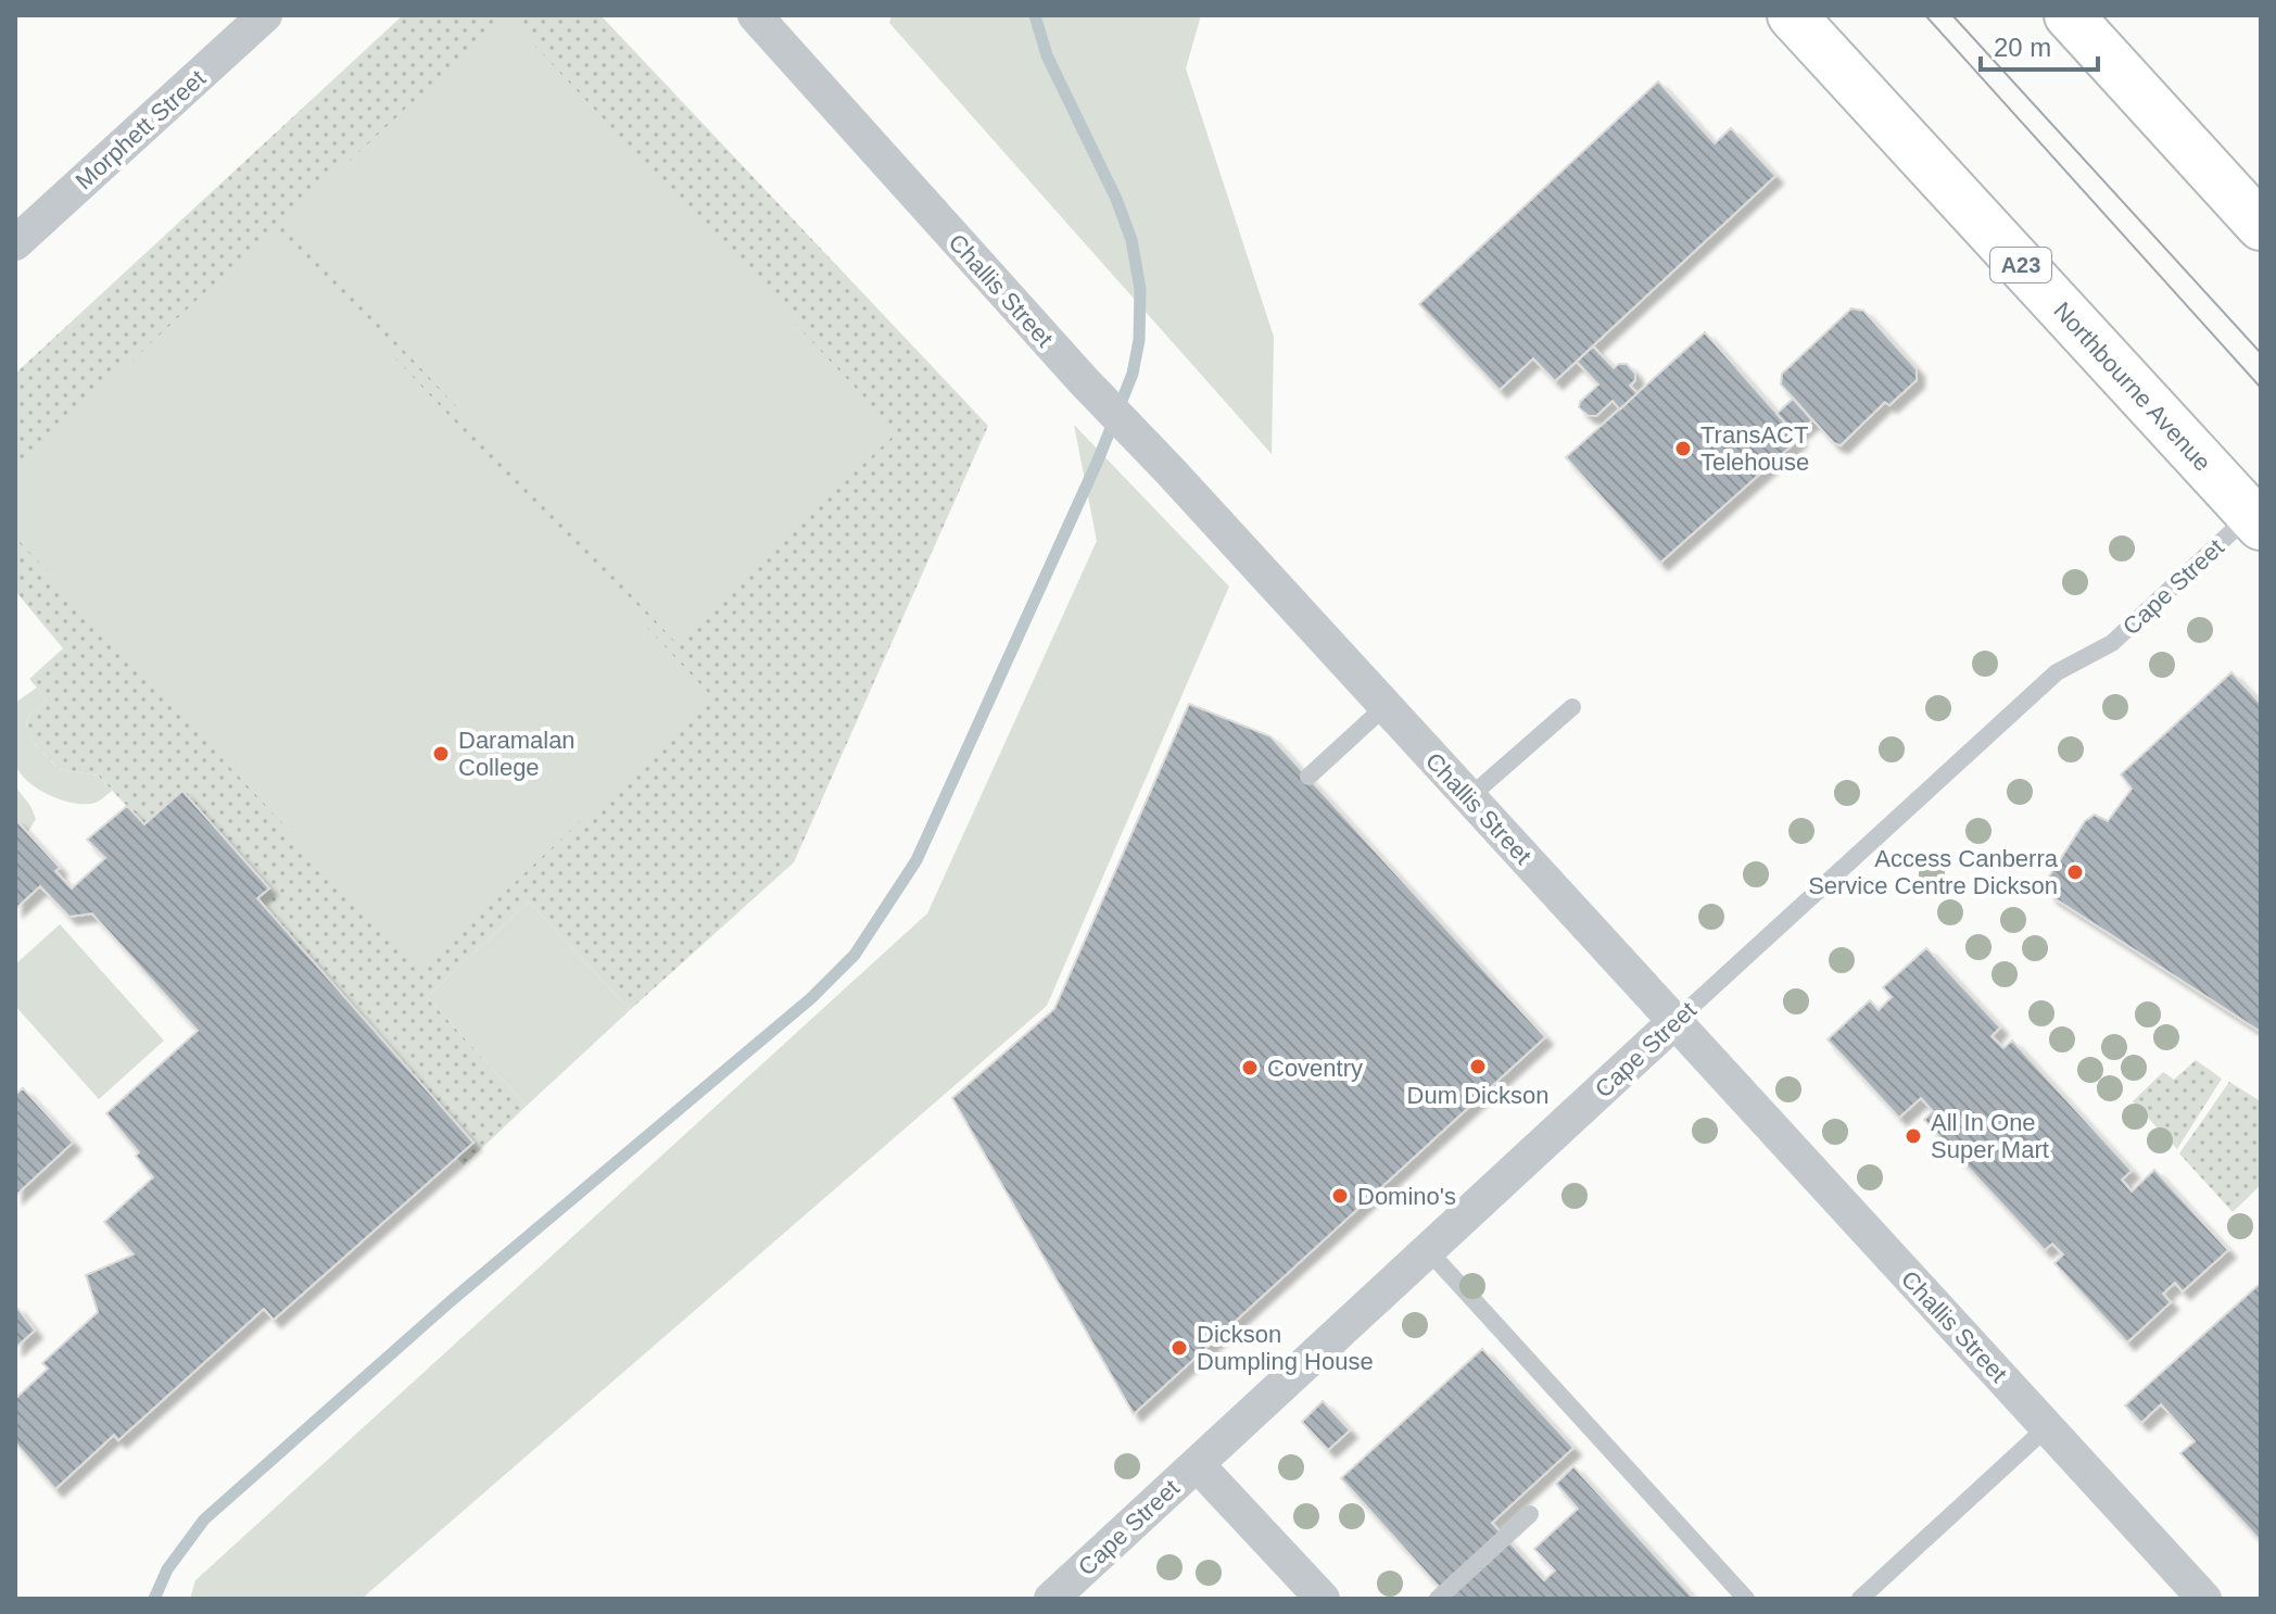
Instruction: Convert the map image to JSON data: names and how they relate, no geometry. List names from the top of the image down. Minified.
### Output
{"streets":{"highway":["A23","Northbourne Avenue"],"street":["Morphett Street","Challis Street","Cape Street"]},"crossings":[["Challis Street","Cape Street"],["Northbourne Avenue","Cape Street"]],"places":["TransACT Telehouse","Daramalan College","Access Canberra Service Centre Dickson","Dum Dickson","Coventry","All In One Super Mart","Domino's","Dickson Dumpling House"],"scale_bar":"20 m"}
